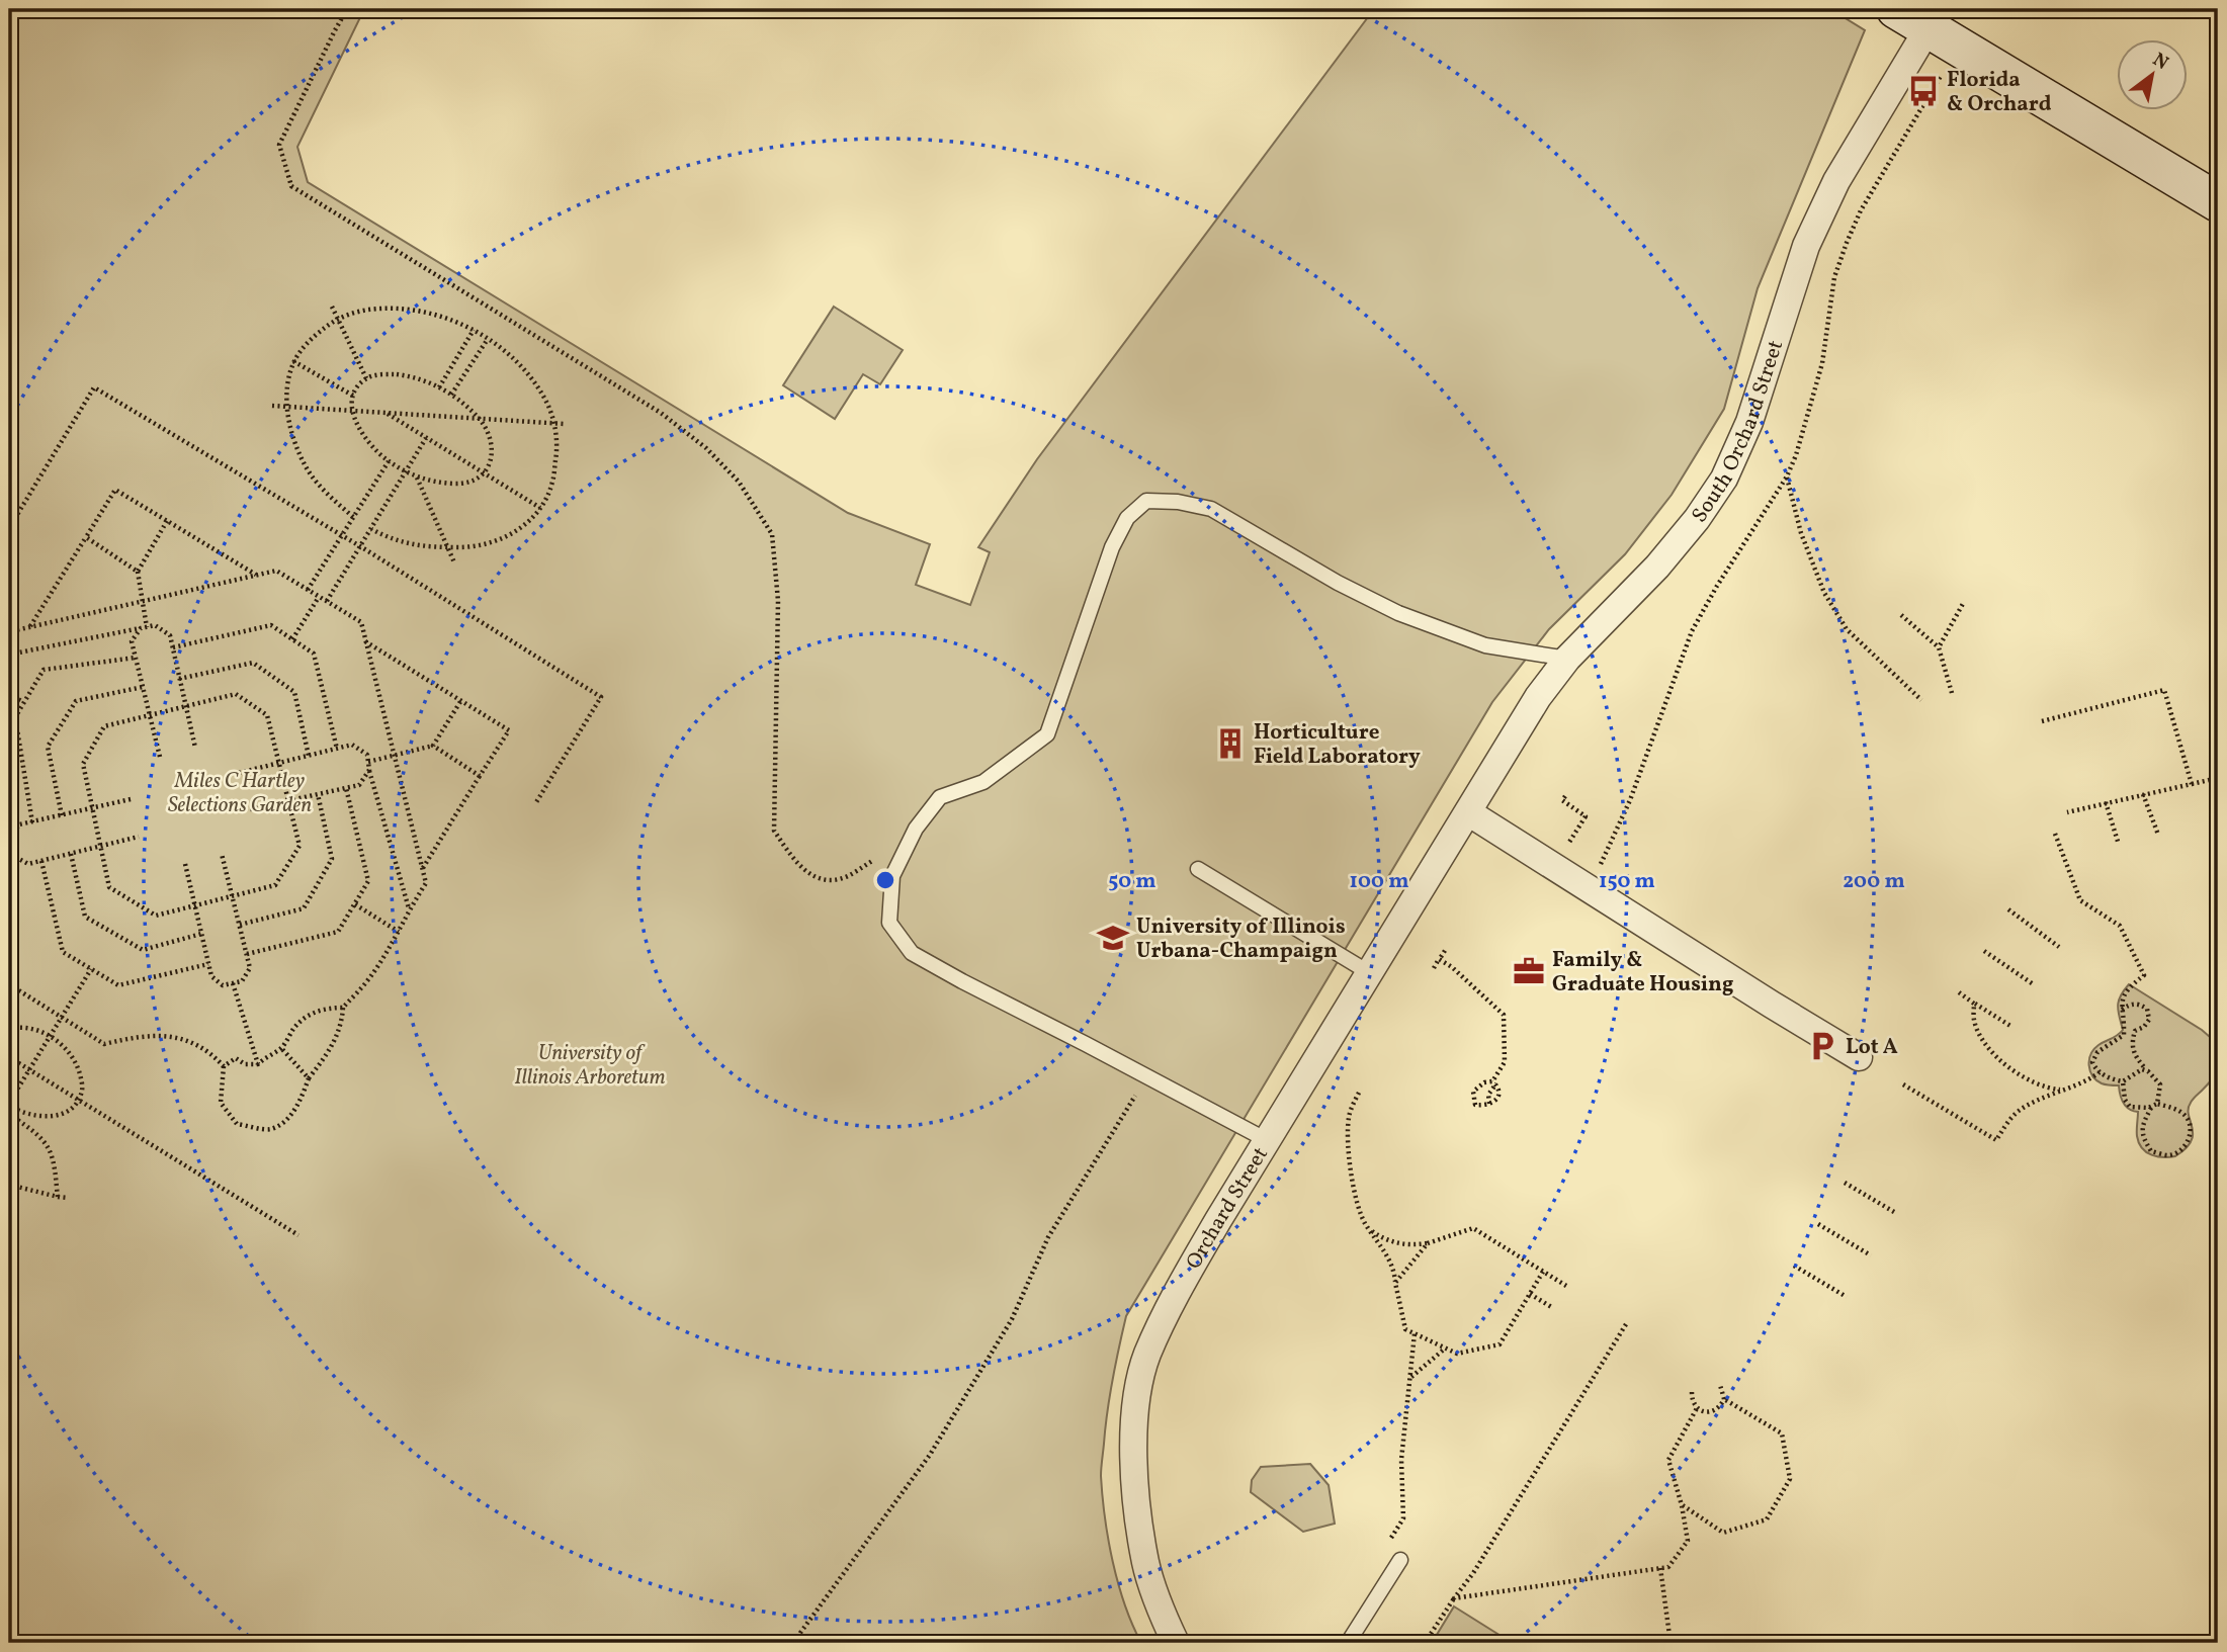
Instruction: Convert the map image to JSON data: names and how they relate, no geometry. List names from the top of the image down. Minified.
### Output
{"streets":{"street":["South Orchard Street","Orchard Street"]},"crossings":[["South Orchard Street","Orchard Street"]],"parks":["Miles C Hartley Selections Garden","University of Illinois Arboretum"],"places":{"bus stop":["Florida & Orchard"],"building":["Horticulture Field Laboratory"],"school or university":["University of Illinois Urbana-Champaign"],"office":["Family & Graduate Housing"],"parking":["Lot A"]},"north":"top right","rings":["50 m","100 m","150 m","200 m"]}
